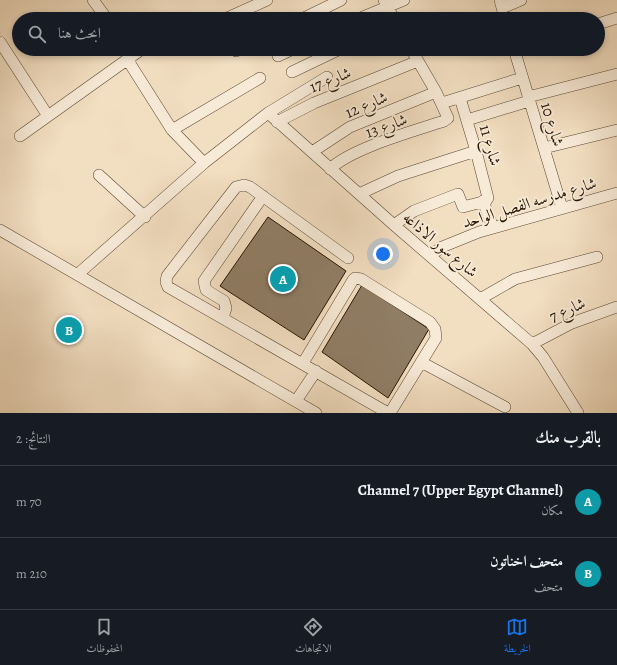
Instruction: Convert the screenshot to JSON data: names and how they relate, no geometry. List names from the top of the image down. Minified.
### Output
{"streets":{"street":["شارع 17","شارع 12","شارع 10","شارع 13","شارع 11","شارع مدرسه الفصل الواحد","شارع سور الاذاعه","شارع 7"]},"crossings":[["شارع 17","شارع سور الاذاعه"],["شارع 12","شارع سور الاذاعه"],["شارع 10","شارع مدرسه الفصل الواحد"],["شارع 13","شارع سور الاذاعه"],["شارع 11","شارع مدرسه الفصل الواحد"],["شارع مدرسه الفصل الواحد","شارع سور الاذاعه"],["شارع سور الاذاعه","شارع 7"]],"page":{"search":"ابحث هنا","pins":["A","B"],"heading":["بالقرب منك","النتائج: 2"],"list":[{"mark":"A","name":"Channel 7 (Upper Egypt Channel)","note":"مكان","value":"70 m"},{"mark":"B","name":"متحف اخناتون","note":"متحف","value":"210 m"}],"nav":["الخريطة","الاتجاهات","المحفوظات"]}}
